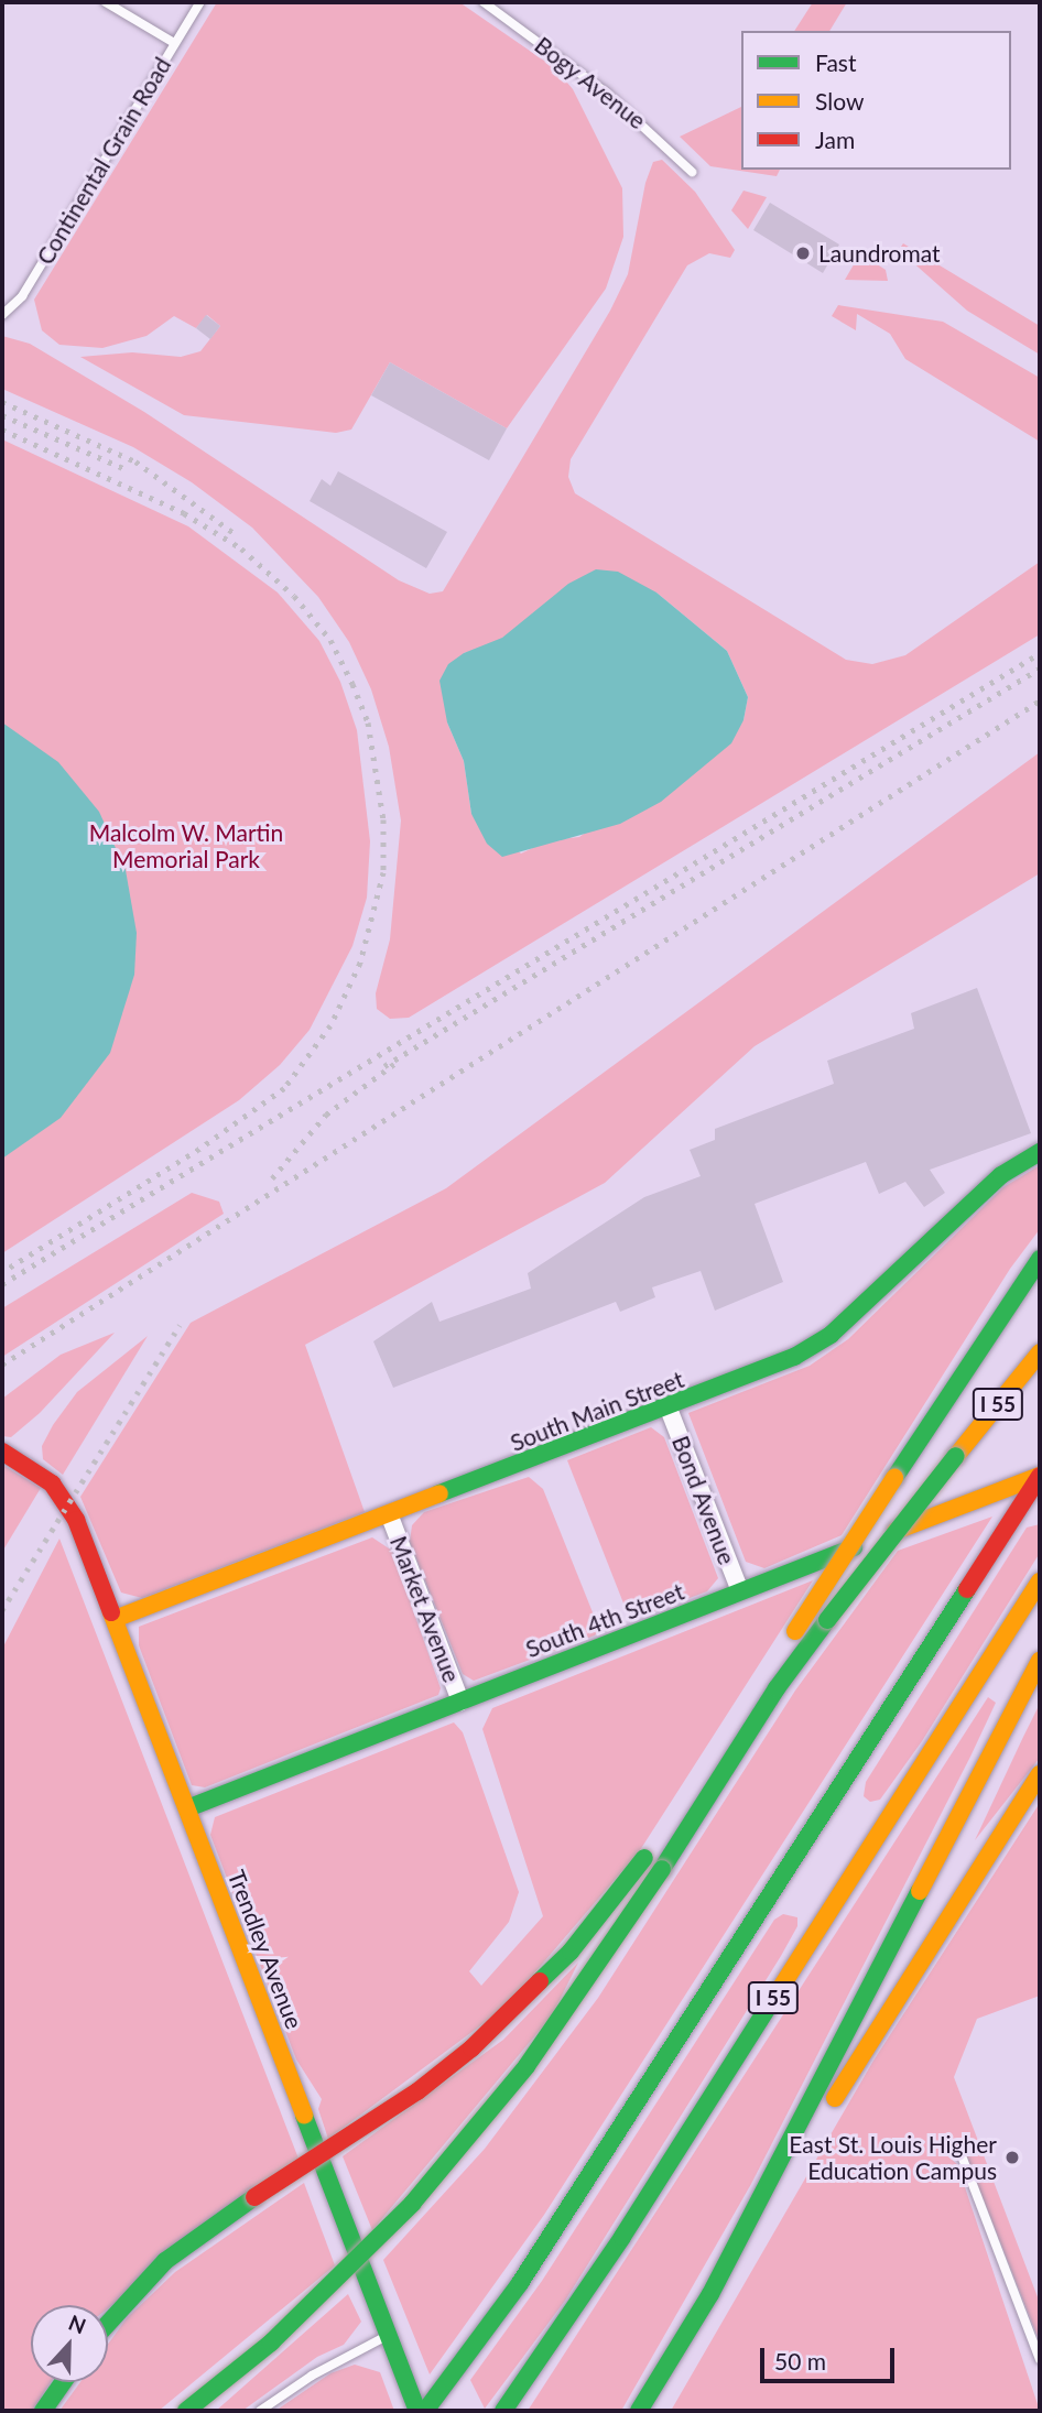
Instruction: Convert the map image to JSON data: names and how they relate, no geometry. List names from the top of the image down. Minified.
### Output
{"streets":{"main road":["I 55","South Main Street","South 4th Street","Trendley Avenue"],"street":["Bond Avenue","Market Avenue"],"lane":["Bogy Avenue","Continental Grain Road"]},"crossings":[["I 55","South 4th Street"],["South Main Street","Bond Avenue"],["South Main Street","Market Avenue"],["South Main Street","Trendley Avenue"],["Bond Avenue","South 4th Street"],["Market Avenue","South 4th Street"],["South 4th Street","Trendley Avenue"]],"parks":["Malcolm W. Martin Memorial Park"],"places":["Laundromat","East St. Louis Higher Education Campus"],"legend":["Fast","Slow","Jam"],"scale_bar":"50 m","north":"top"}
